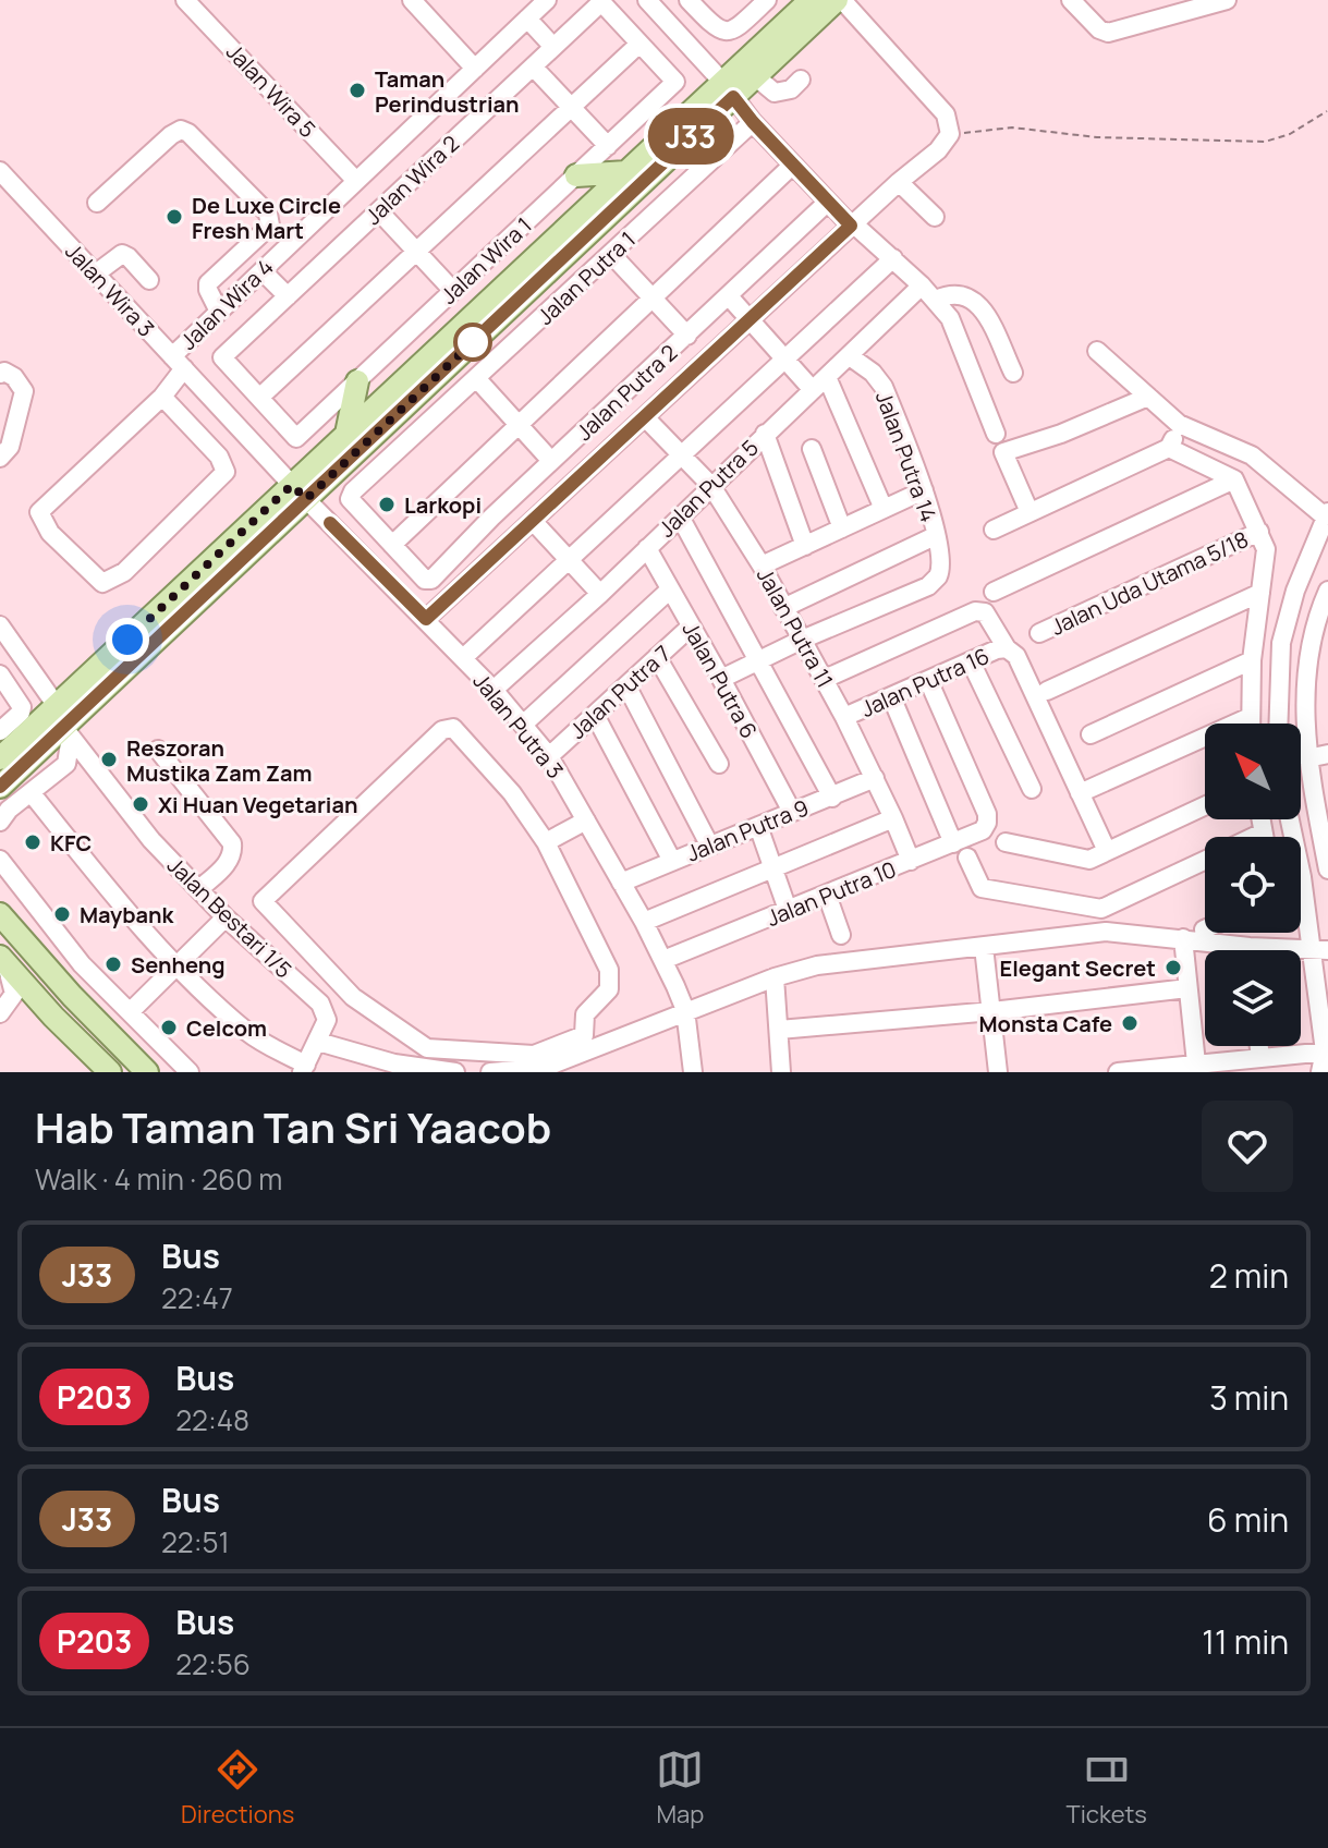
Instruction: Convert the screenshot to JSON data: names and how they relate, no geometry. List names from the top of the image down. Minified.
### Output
{"streets":{"street":["Jalan Wira 5","Jalan Wira 2","Jalan Wira 1","Jalan Putra 1","Jalan Wira 3","Jalan Wira 4","Jalan Putra 2","Jalan Putra 14","Jalan Putra 5","Jalan Uda Utama 5/18","Jalan Putra 11","Jalan Putra 6","Jalan Putra 16","Jalan Putra 7","Jalan Putra 3","Jalan Putra 9","Jalan Putra 10","Jalan Bestari 1/5"]},"crossings":[["Jalan Wira 5","Jalan Wira 4"],["Jalan Wira 2","Jalan Wira 1"],["Jalan Putra 1","Jalan Putra 2"],["Jalan Wira 3","Jalan Wira 4"],["Jalan Wira 3","Jalan Putra 3"],["Jalan Putra 14","Jalan Putra 5"],["Jalan Putra 14","Jalan Putra 11"],["Jalan Putra 14","Jalan Putra 6"],["Jalan Putra 5","Jalan Putra 11"],["Jalan Putra 5","Jalan Putra 6"],["Jalan Putra 5","Jalan Putra 3"],["Jalan Putra 11","Jalan Putra 16"],["Jalan Putra 11","Jalan Putra 9"],["Jalan Putra 11","Jalan Putra 10"],["Jalan Putra 6","Jalan Putra 7"],["Jalan Putra 6","Jalan Putra 9"],["Jalan Putra 16","Jalan Putra 10"],["Jalan Putra 7","Jalan Putra 3"],["Jalan Putra 3","Jalan Putra 9"],["Jalan Putra 3","Jalan Putra 10"]],"places":["Taman Perindustrian","De Luxe Circle Fresh Mart","Larkopi","Reszoran Mustika Zam Zam","Xi Huan Vegetarian","KFC","Maybank","Senheng","Elegant Secret","Monsta Cafe","Celcom"],"lines":["bus line J33"],"north":"top left","page":{"on_map":"J33","heading":["Hab Taman Tan Sri Yaacob","Walk · 4 min · 260 m"],"list":[{"mark":"J33","name":"Bus","note":"22:47","value":"2 min"},{"mark":"P203","name":"Bus","note":"22:48","value":"3 min"},{"mark":"J33","name":"Bus","note":"22:51","value":"6 min"},{"mark":"P203","name":"Bus","note":"22:56","value":"11 min"}],"tabs":["Directions","Map","Tickets"]}}
